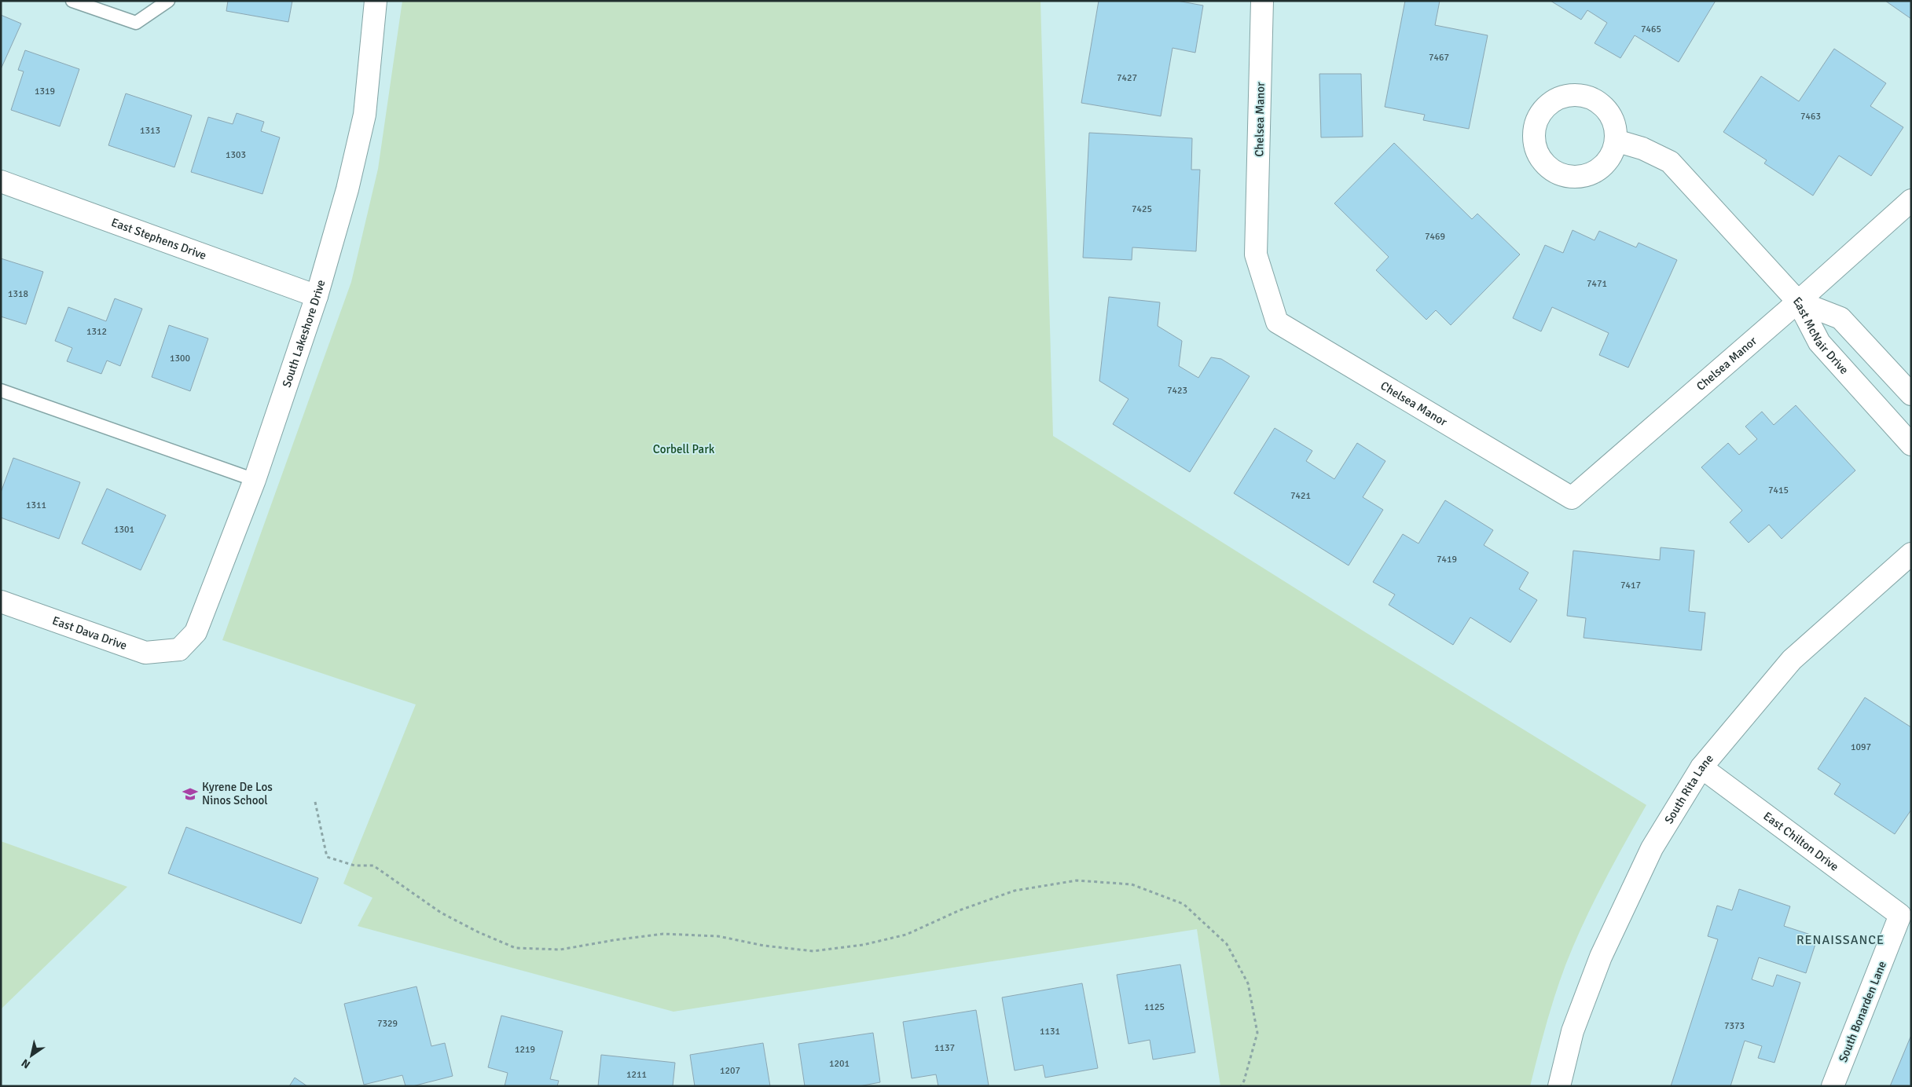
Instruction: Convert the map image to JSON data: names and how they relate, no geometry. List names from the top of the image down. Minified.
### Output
{"streets":{"street":["Chelsea Manor","East Stephens Drive","South Lakeshore Drive","East McNair Drive","East Dava Drive","South Rita Lane","East Chilton Drive","South Bonarden Lane"]},"crossings":[["Chelsea Manor","East McNair Drive"],["East Stephens Drive","South Lakeshore Drive"],["South Lakeshore Drive","East Dava Drive"],["South Rita Lane","East Chilton Drive"],["East Chilton Drive","South Bonarden Lane"]],"districts":["RENAISSANCE"],"parks":["Corbell Park"],"places":{"school or university":["Kyrene De Los Ninos School"]},"house_numbers":["7465","7467","7427","1319","7463","1313","1303","7425","7469","7471","1318","1312","1300","7423","7415","7421","1311","1301","7419","7417","1097","1125","7329","7373","1131","1137","1219","1201","1207","1211"],"north":"bottom left"}
